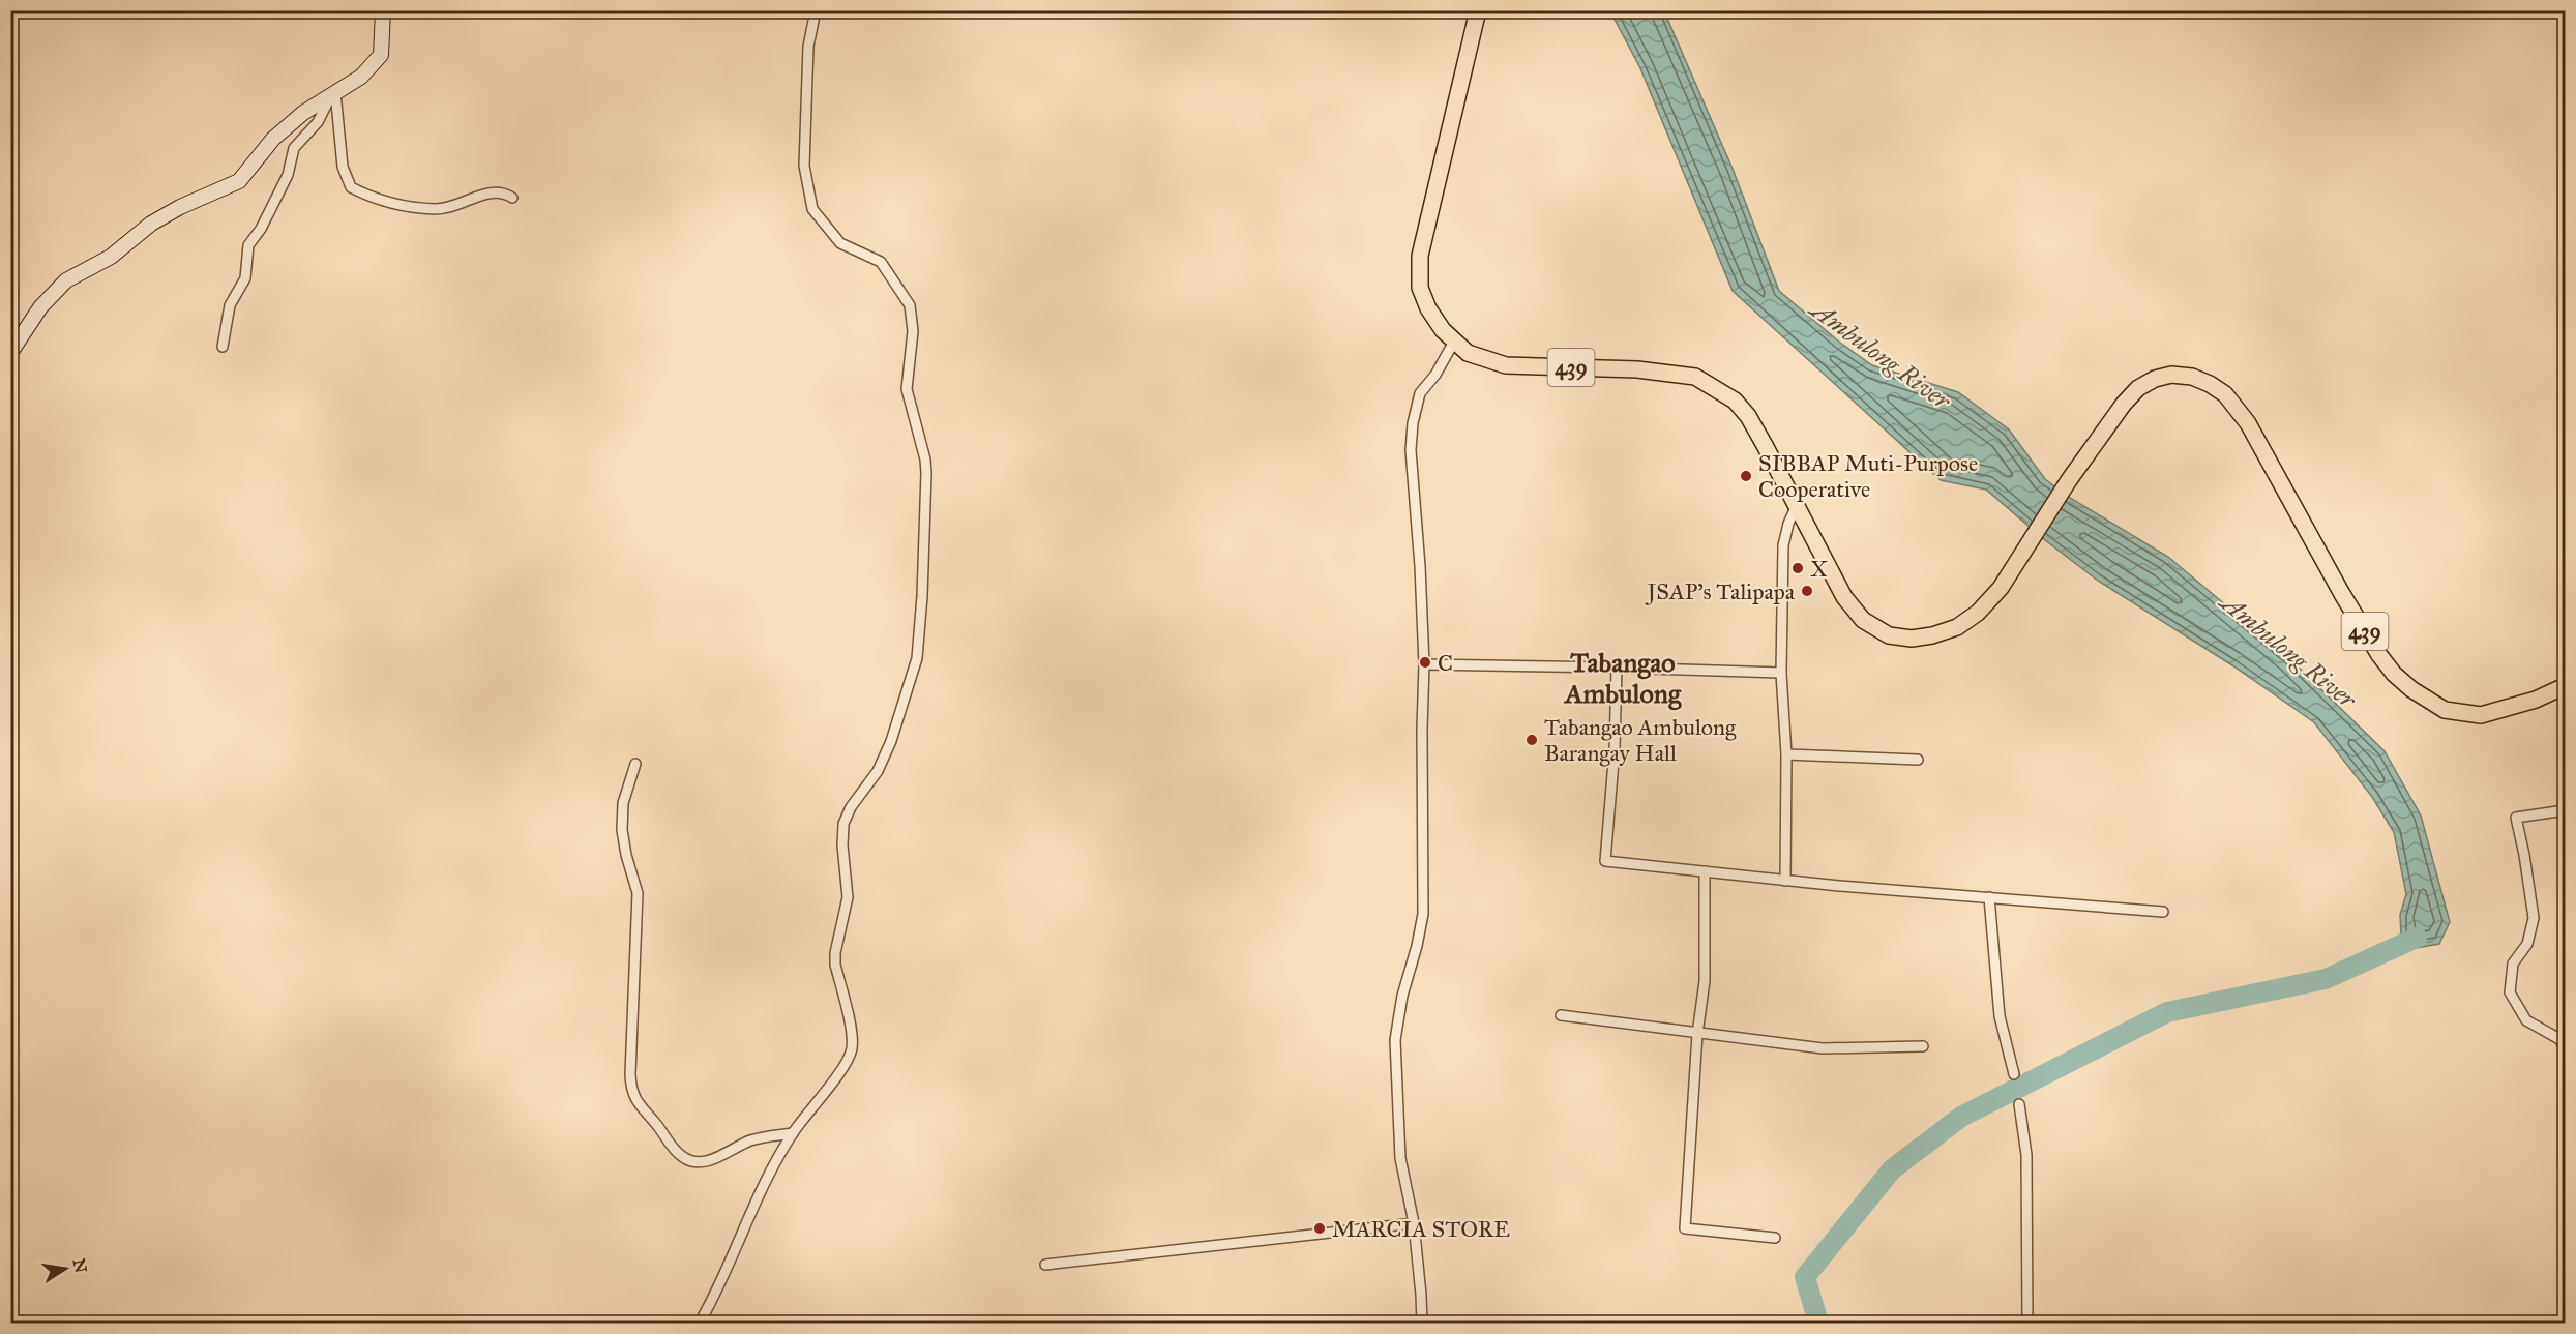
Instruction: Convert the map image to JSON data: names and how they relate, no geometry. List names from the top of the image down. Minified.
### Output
{"streets":{"main road":["439"]},"districts":["Tabangao Ambulong"],"water":["Ambulong River"],"places":["SIBBAP Muti-Purpose Cooperative","X","JSAP's Talipapa","C","Tabangao Ambulong Barangay Hall","MARCIA STORE"],"north":"right"}
